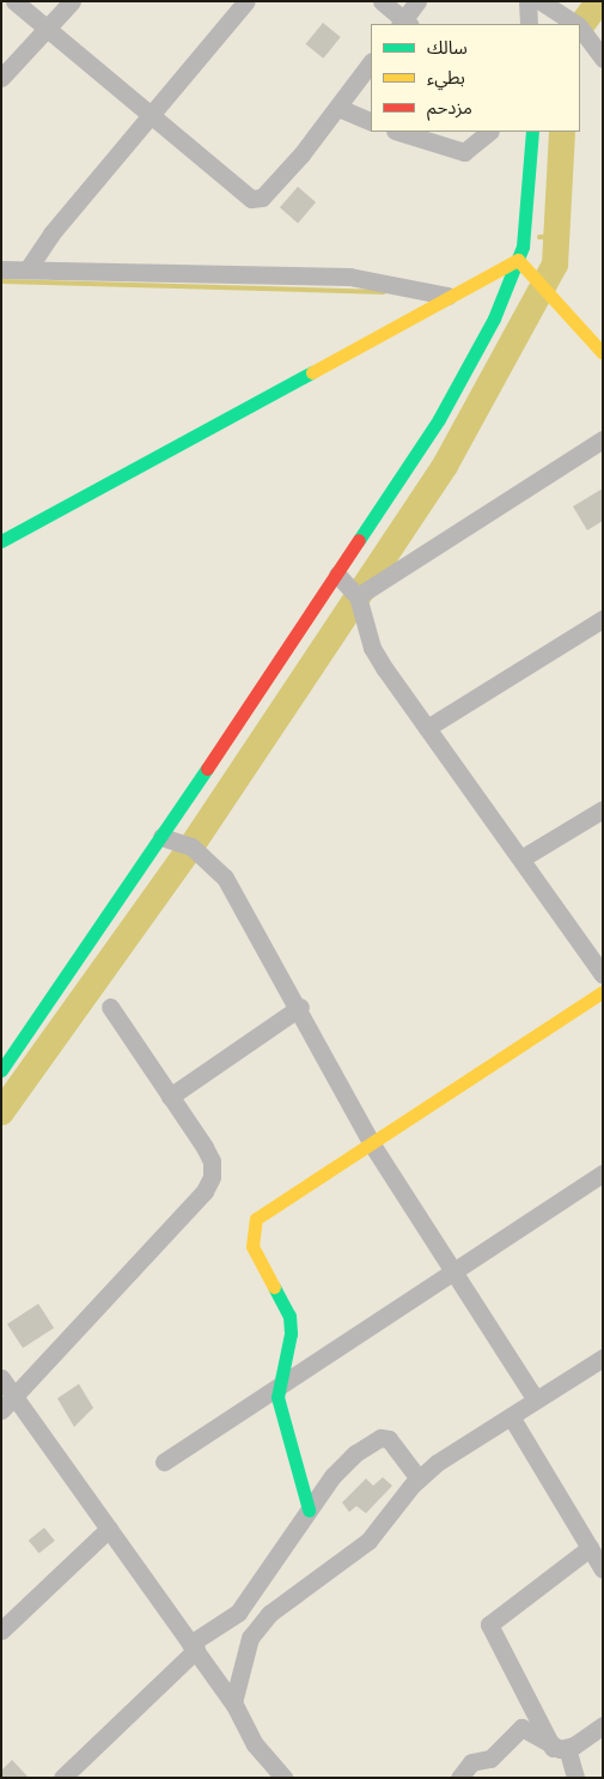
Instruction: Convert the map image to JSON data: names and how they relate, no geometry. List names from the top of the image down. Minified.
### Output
{"legend":["سالك","بطيء","مزدحم"]}
